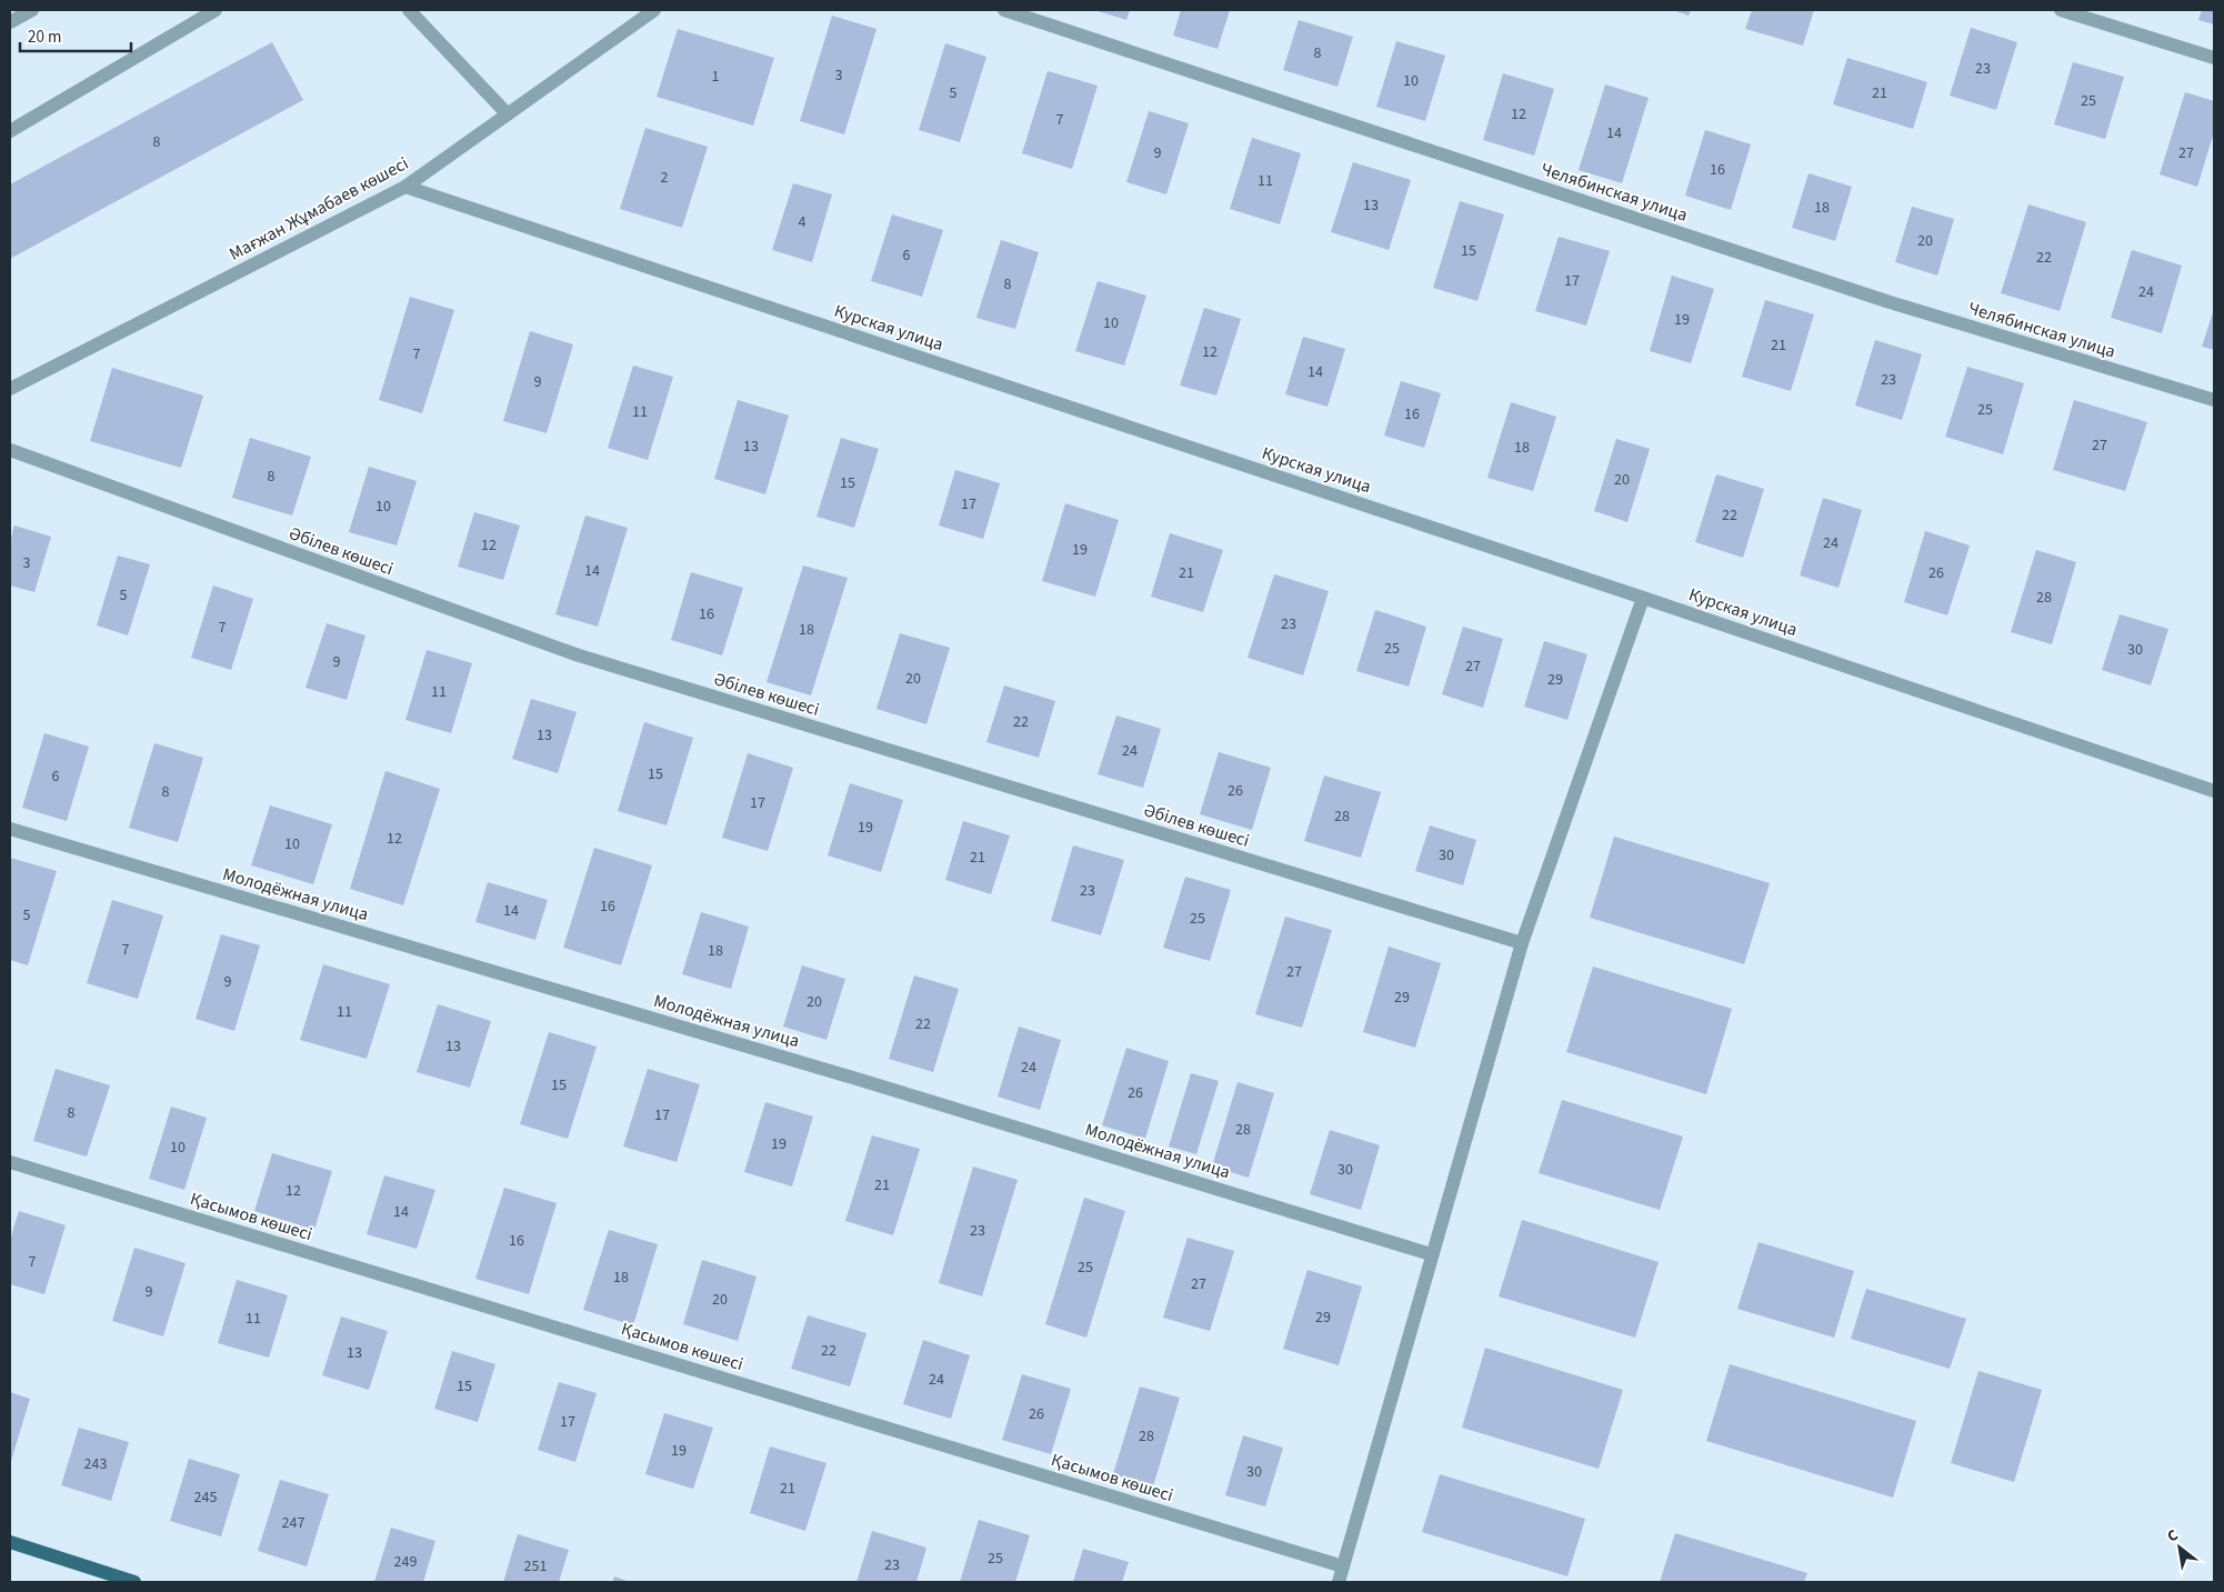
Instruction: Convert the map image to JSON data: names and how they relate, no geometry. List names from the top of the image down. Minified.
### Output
{"streets":{"street":["Челябинская улица","Мағжан Жұмабаев көшесі","Курская улица","Әбілев көшесі","Молодёжная улица","Қасымов көшесі"]},"crossings":[["Мағжан Жұмабаев көшесі","Курская улица"]],"house_numbers":["8","23","3","1","10","5","21","25","12","7","14","8","9","27","16","2","11","13","18","4","20","15","6","22","17","8","24","19","10","21","12","7","14","23","9","25","11","16","27","13","18","8","20","15","17","10","22","24","12","19","3","14","21","26","5","28","16","23","7","18","25","30","9","27","20","29","11","22","13","24","15","6","26","8","17","28","19","12","10","30","21","23","16","14","5","25","7","18","27","9","29","20","11","22","13","24","15","26","8","17","28","19","10","30","21","12","14","23","16","7","25","18","27","9","20","29","11","22","13","24","15","26","17","28","19","243","30","21","245","247","25","249","23","251"],"scale_bar":"20 m","north":"top left"}
